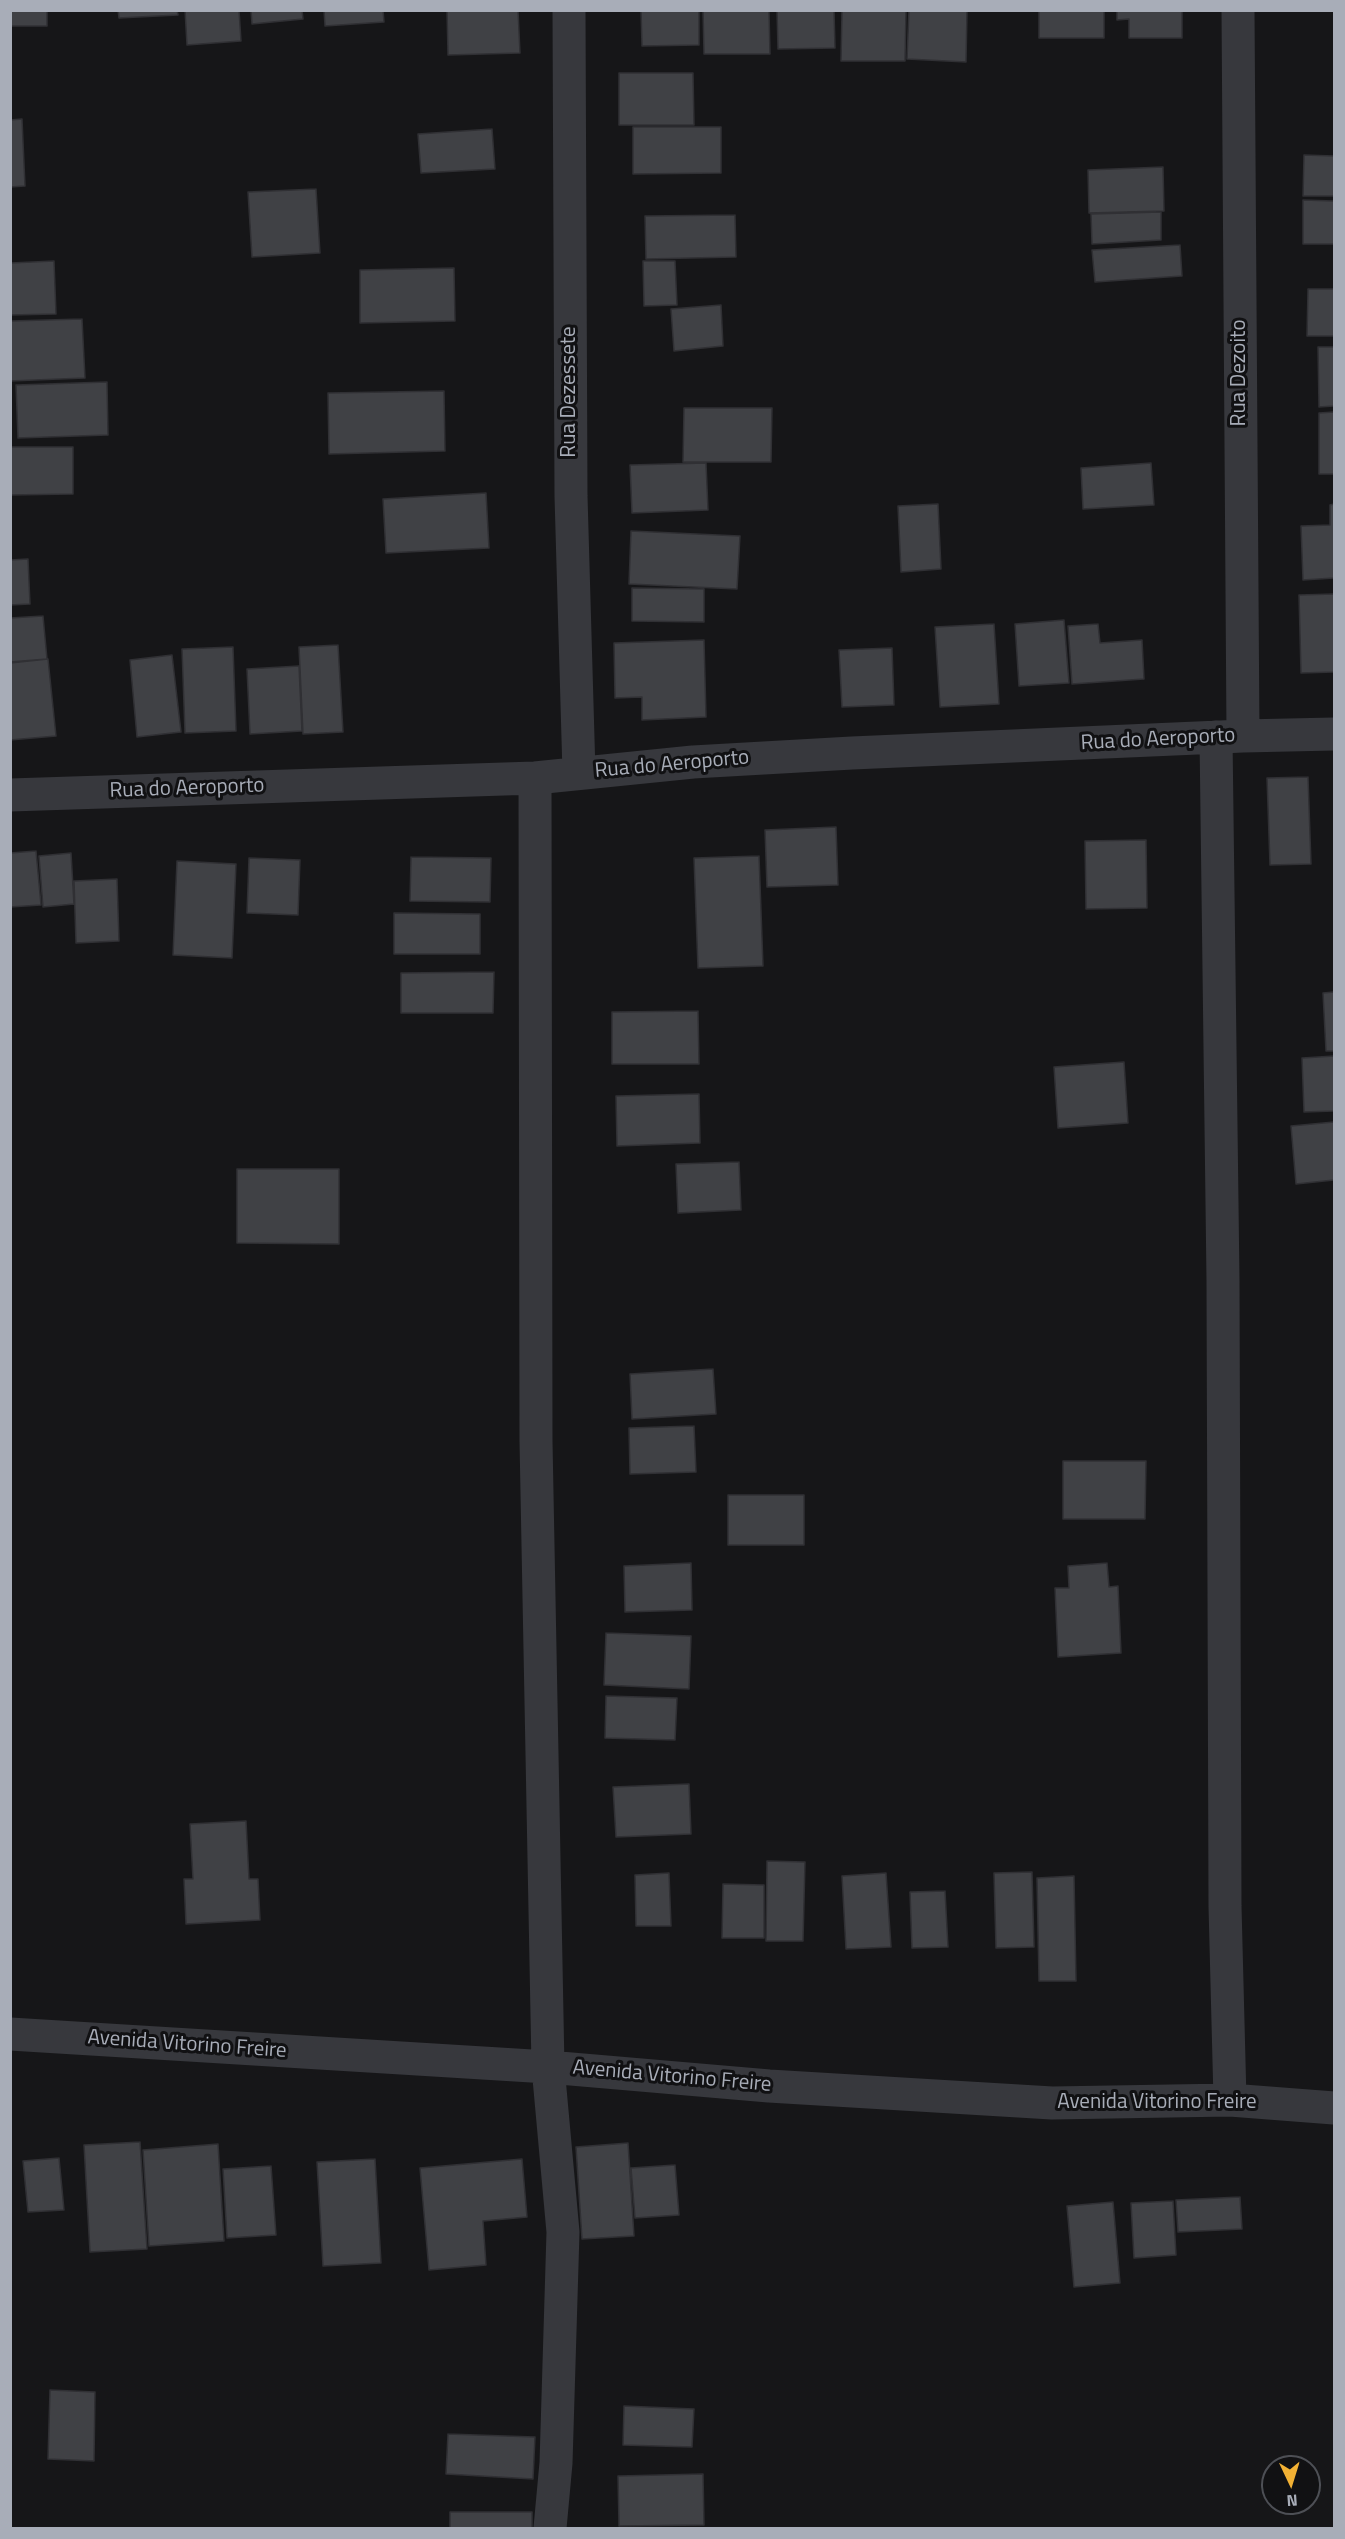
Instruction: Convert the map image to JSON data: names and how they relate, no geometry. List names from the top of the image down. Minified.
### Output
{"streets":{"street":["Rua Dezoito","Rua Dezessete","Rua do Aeroporto","Avenida Vitorino Freire"]},"crossings":[["Rua Dezoito","Rua do Aeroporto"],["Rua Dezoito","Avenida Vitorino Freire"],["Rua Dezessete","Rua do Aeroporto"]],"north":"bottom"}
